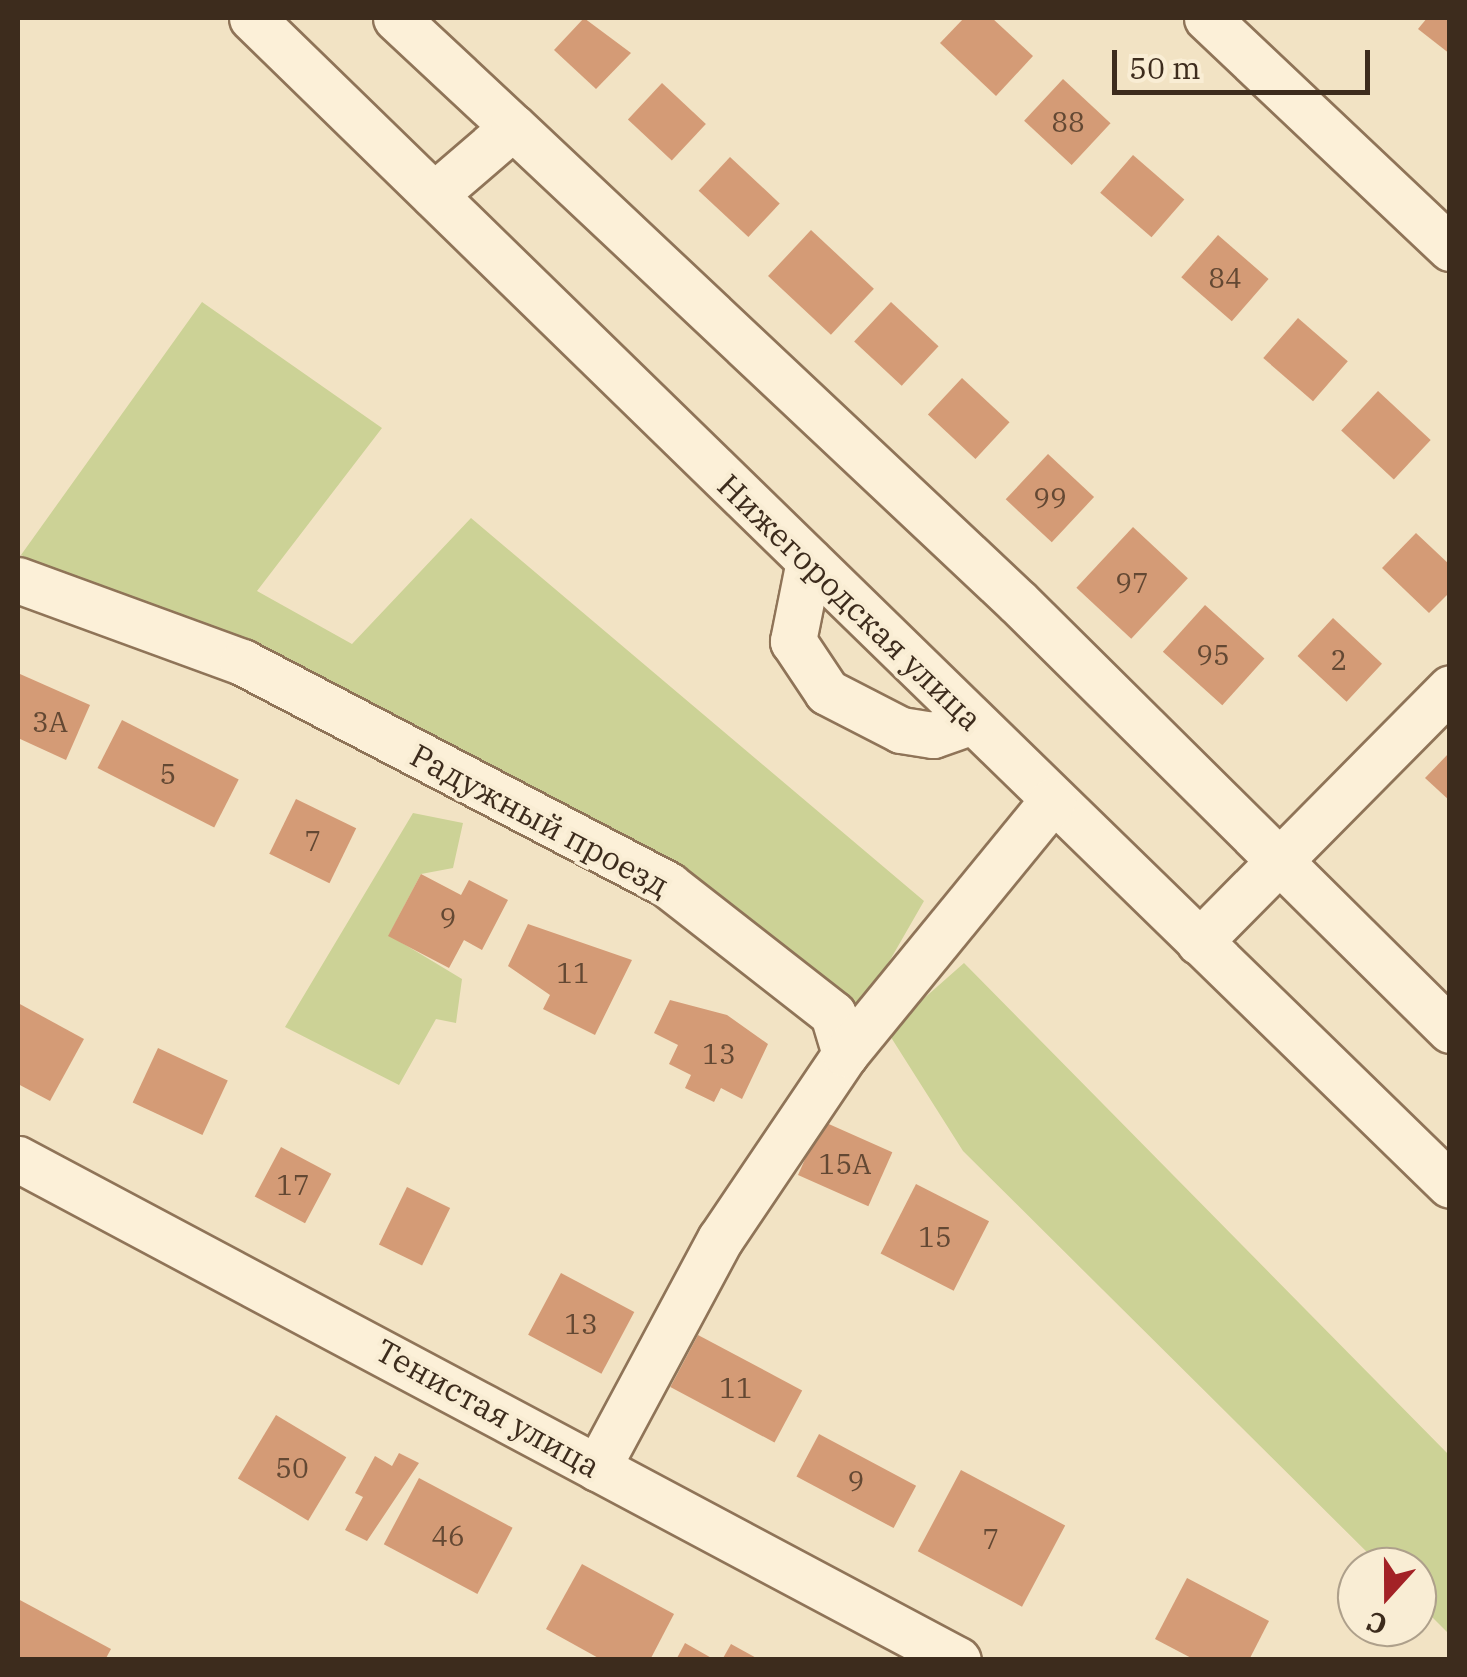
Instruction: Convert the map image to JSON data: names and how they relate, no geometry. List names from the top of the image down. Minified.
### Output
{"streets":{"street":["Нижегородская улица","Радужный проезд","Тенистая улица"]},"house_numbers":["88","84","99","97","95","2","3А","5","7","9","11","13","15А","17","15","13","11","50","9","46","7"],"scale_bar":"50 m","north":"bottom"}
